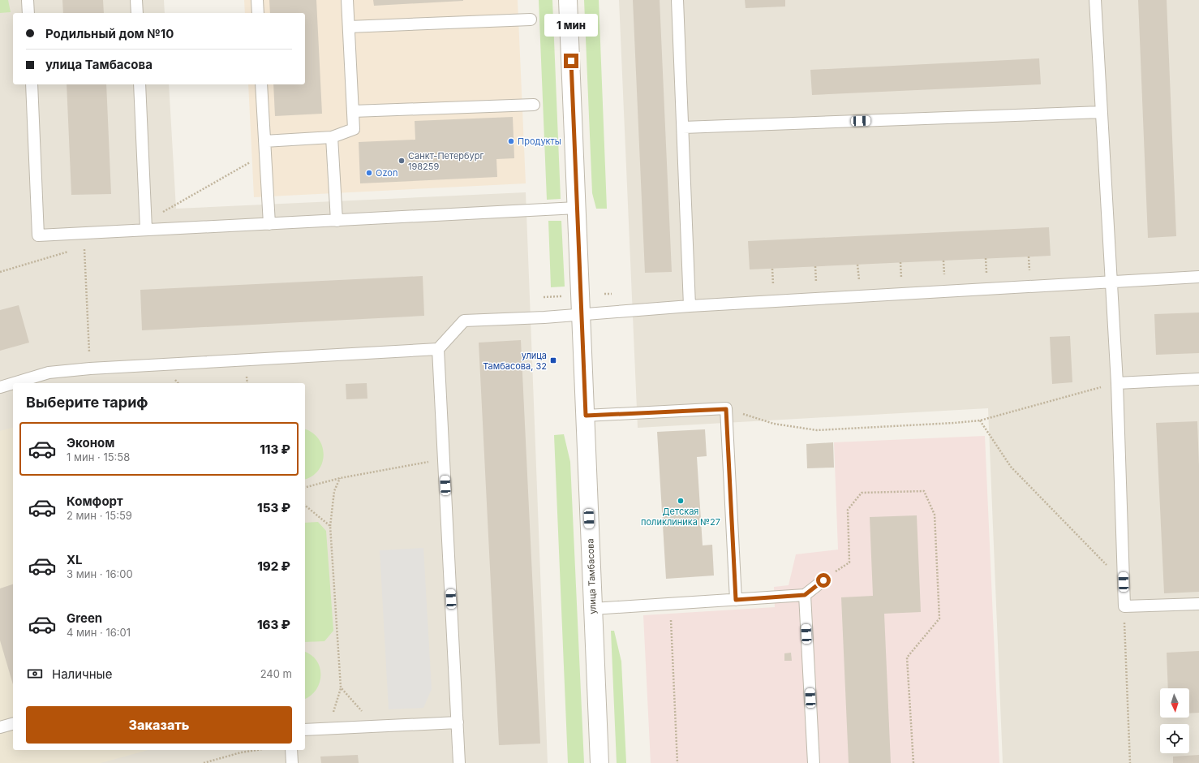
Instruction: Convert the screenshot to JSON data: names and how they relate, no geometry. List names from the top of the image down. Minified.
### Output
{"streets":{"street":["улица Тамбасова"]},"places":{"other":["Продукты","Санкт-Петербург 198259","Ozon","Детская поликлиника №27"],"transit":["улица Тамбасова, 32"]},"north":"bottom","page":{"banner":["Родильный дом №10","улица Тамбасова"],"bubble":"1 мин","heading":"Выберите тариф","list":[{"name":"Эконом","note":"1 мин · 15:58","value":"113 ₽"},{"name":"Комфорт","note":"2 мин · 15:59","value":"153 ₽"},{"name":"XL","note":"3 мин · 16:00","value":"192 ₽"},{"name":"Green","note":"4 мин · 16:01","value":"163 ₽"}],"pay":["Наличные","240 m"],"buttons":"Заказать"}}
